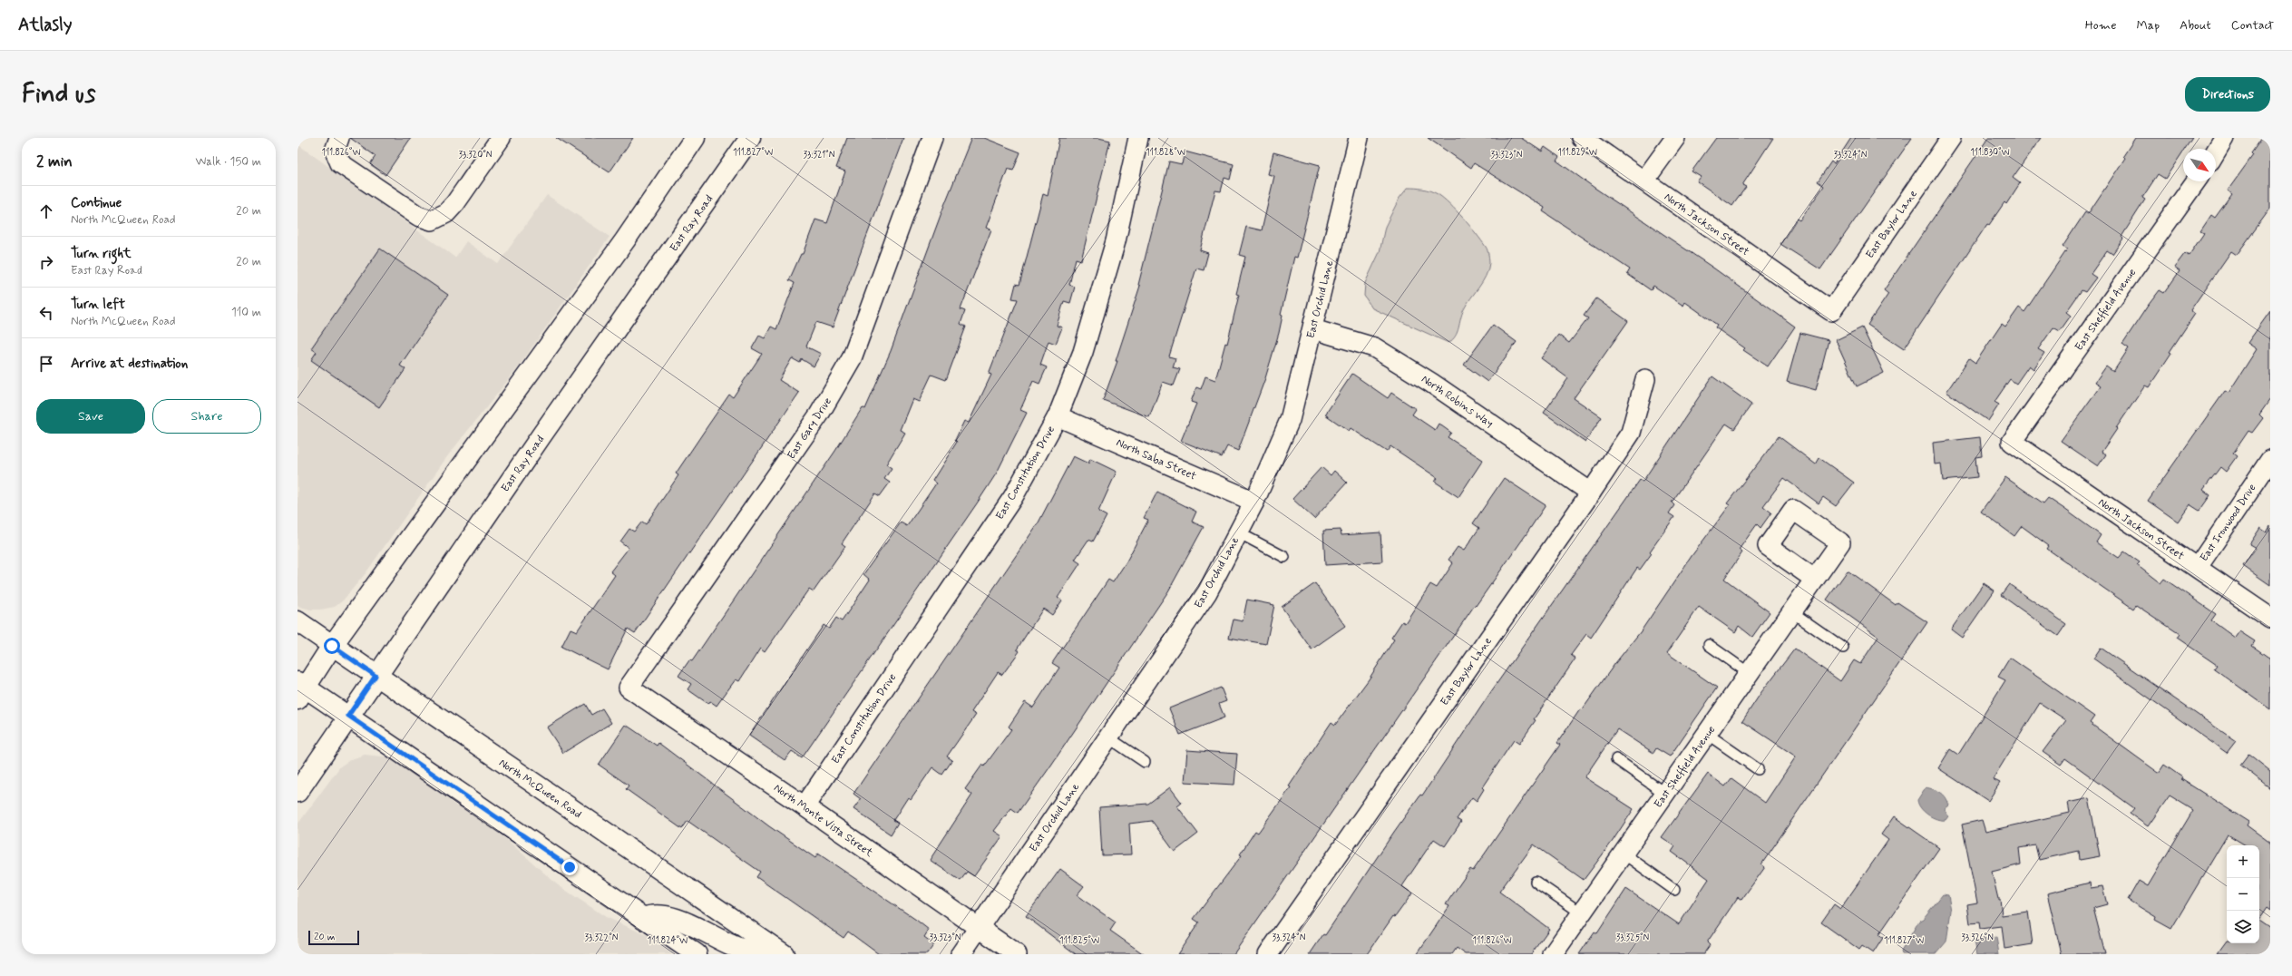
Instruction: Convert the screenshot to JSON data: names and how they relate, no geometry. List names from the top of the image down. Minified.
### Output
{"streets":{"main road":["East Ray Road","North McQueen Road"],"street":["North Jackson Street","East Baylor Lane","East Orchid Lane","East Sheffield Avenue","North Robins Way","East Gary Drive","North Saba Street","East Constitution Drive","East Ironwood Drive","North Monte Vista Street"]},"crossings":[["East Ray Road","North McQueen Road"],["North Jackson Street","East Baylor Lane"],["North Jackson Street","East Sheffield Avenue"],["North Jackson Street","East Ironwood Drive"],["East Baylor Lane","North Robins Way"],["East Orchid Lane","North Robins Way"],["East Orchid Lane","North Saba Street"],["East Orchid Lane","North Monte Vista Street"],["East Gary Drive","North Monte Vista Street"],["North Saba Street","East Constitution Drive"],["East Constitution Drive","North Monte Vista Street"]],"scale_bar":"20 m","north":"bottom right","page":{"header":"Atlasly","nav":["Home","Map","About","Contact"],"buttons":["Directions",["Save","Share"]],"title":"Find us","heading":["2 min","Walk · 150 m"],"list":[["Continue","North McQueen Road","20 m"],["Turn right","East Ray Road","20 m"],["Turn left","North McQueen Road","110 m"],"Arrive at destination"],"map_buttons":["+","−"],"scale":"20 m"},"coordinates":["111.826°W","111.827°W","111.828°W","111.829°W","111.830°W","33.320°N","33.321°N","33.323°N","33.324°N","33.322°N","33.325°N","33.326°N","111.824°W","111.825°W"]}
